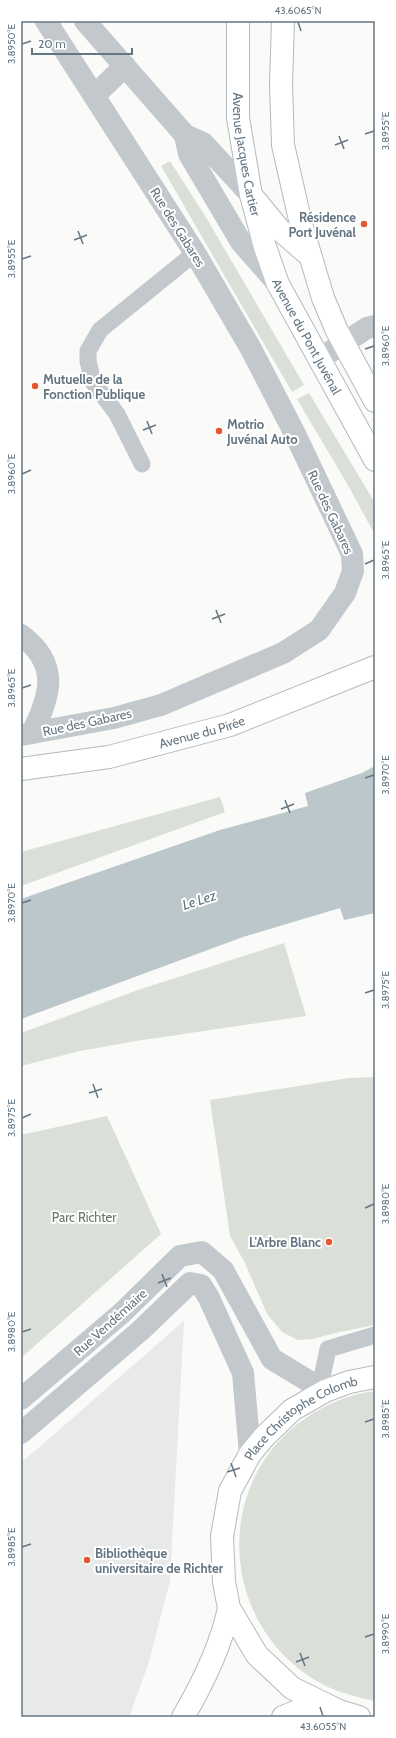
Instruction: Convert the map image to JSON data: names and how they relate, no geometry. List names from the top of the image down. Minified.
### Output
{"streets":{"main road":["Avenue Jacques Cartier","Avenue du Pont Juvénal","Avenue du Pirée","Place Christophe Colomb"],"street":["Rue des Gabares","Rue Vendémiaire"]},"crossings":[["Avenue Jacques Cartier","Avenue du Pont Juvénal"],["Rue Vendémiaire","Place Christophe Colomb"]],"water":["Le Lez"],"parks":["Parc Richter"],"places":["Résidence Port Juvénal","Mutuelle de la Fonction Publique","Motrio Juvénal Auto","L'Arbre Blanc","Bibliothèque universitaire de Richter"],"scale_bar":"20 m","coordinates":["43.6065°N","3.8950°E","3.8955°E","3.8960°E","3.8965°E","3.8970°E","3.8975°E","3.8980°E","3.8985°E","3.8990°E","43.6055°N"]}
